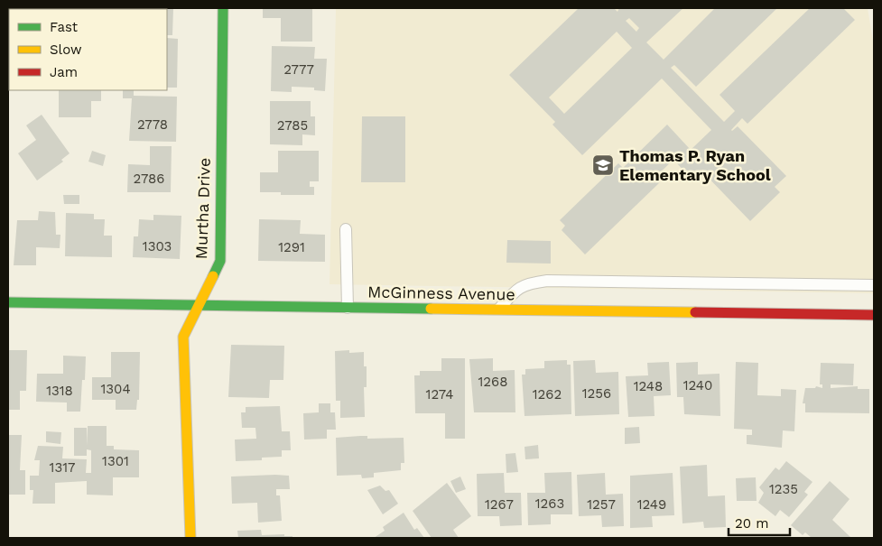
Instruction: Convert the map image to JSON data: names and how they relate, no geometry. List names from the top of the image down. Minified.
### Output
{"streets":{"street":["Murtha Drive","McGinness Avenue"]},"crossings":[["Murtha Drive","McGinness Avenue"]],"places":{"school or university":["Thomas P. Ryan Elementary School"]},"house_numbers":["2777","2778","2785","2786","1303","1291","1268","1240","1248","1304","1318","1256","1274","1262","1301","1317","1235","1263","1267","1257","1249"],"legend":["Fast","Slow","Jam"],"scale_bar":"20 m"}
